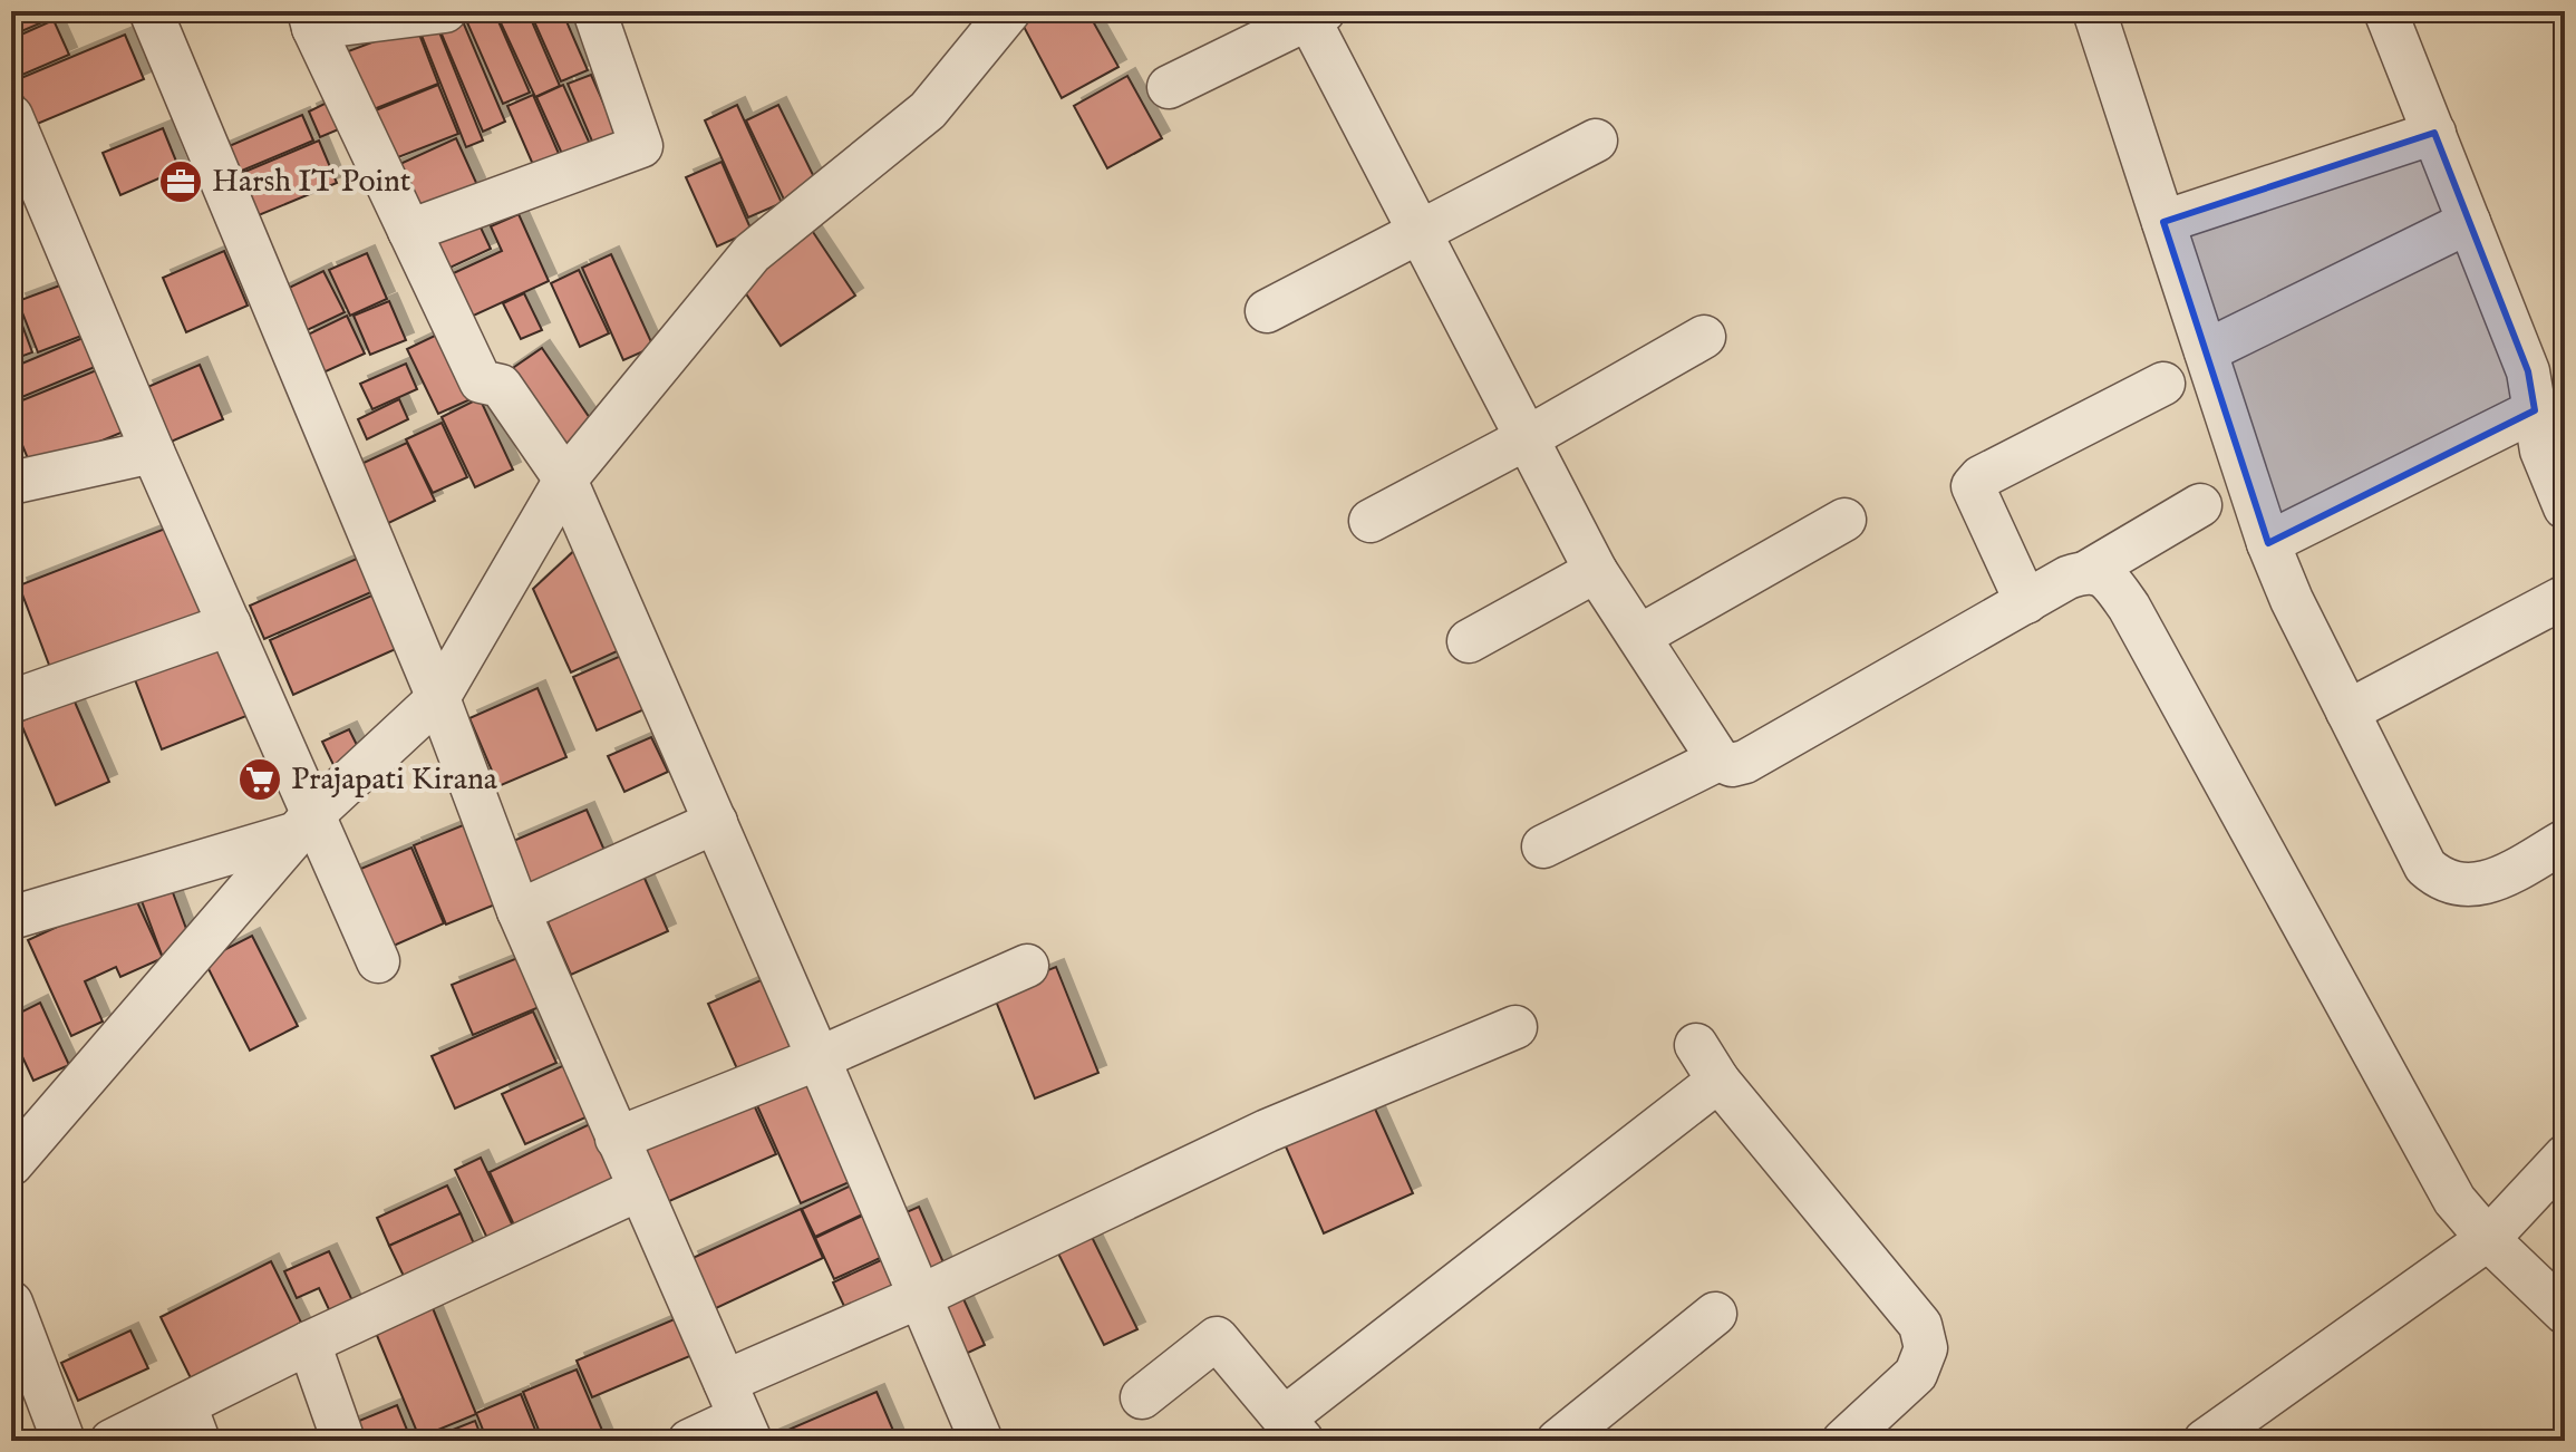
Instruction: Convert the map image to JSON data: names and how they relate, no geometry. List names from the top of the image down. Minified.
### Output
{"places":{"office":["Harsh IT Point"],"supermarket":["Prajapati Kirana"]}}
